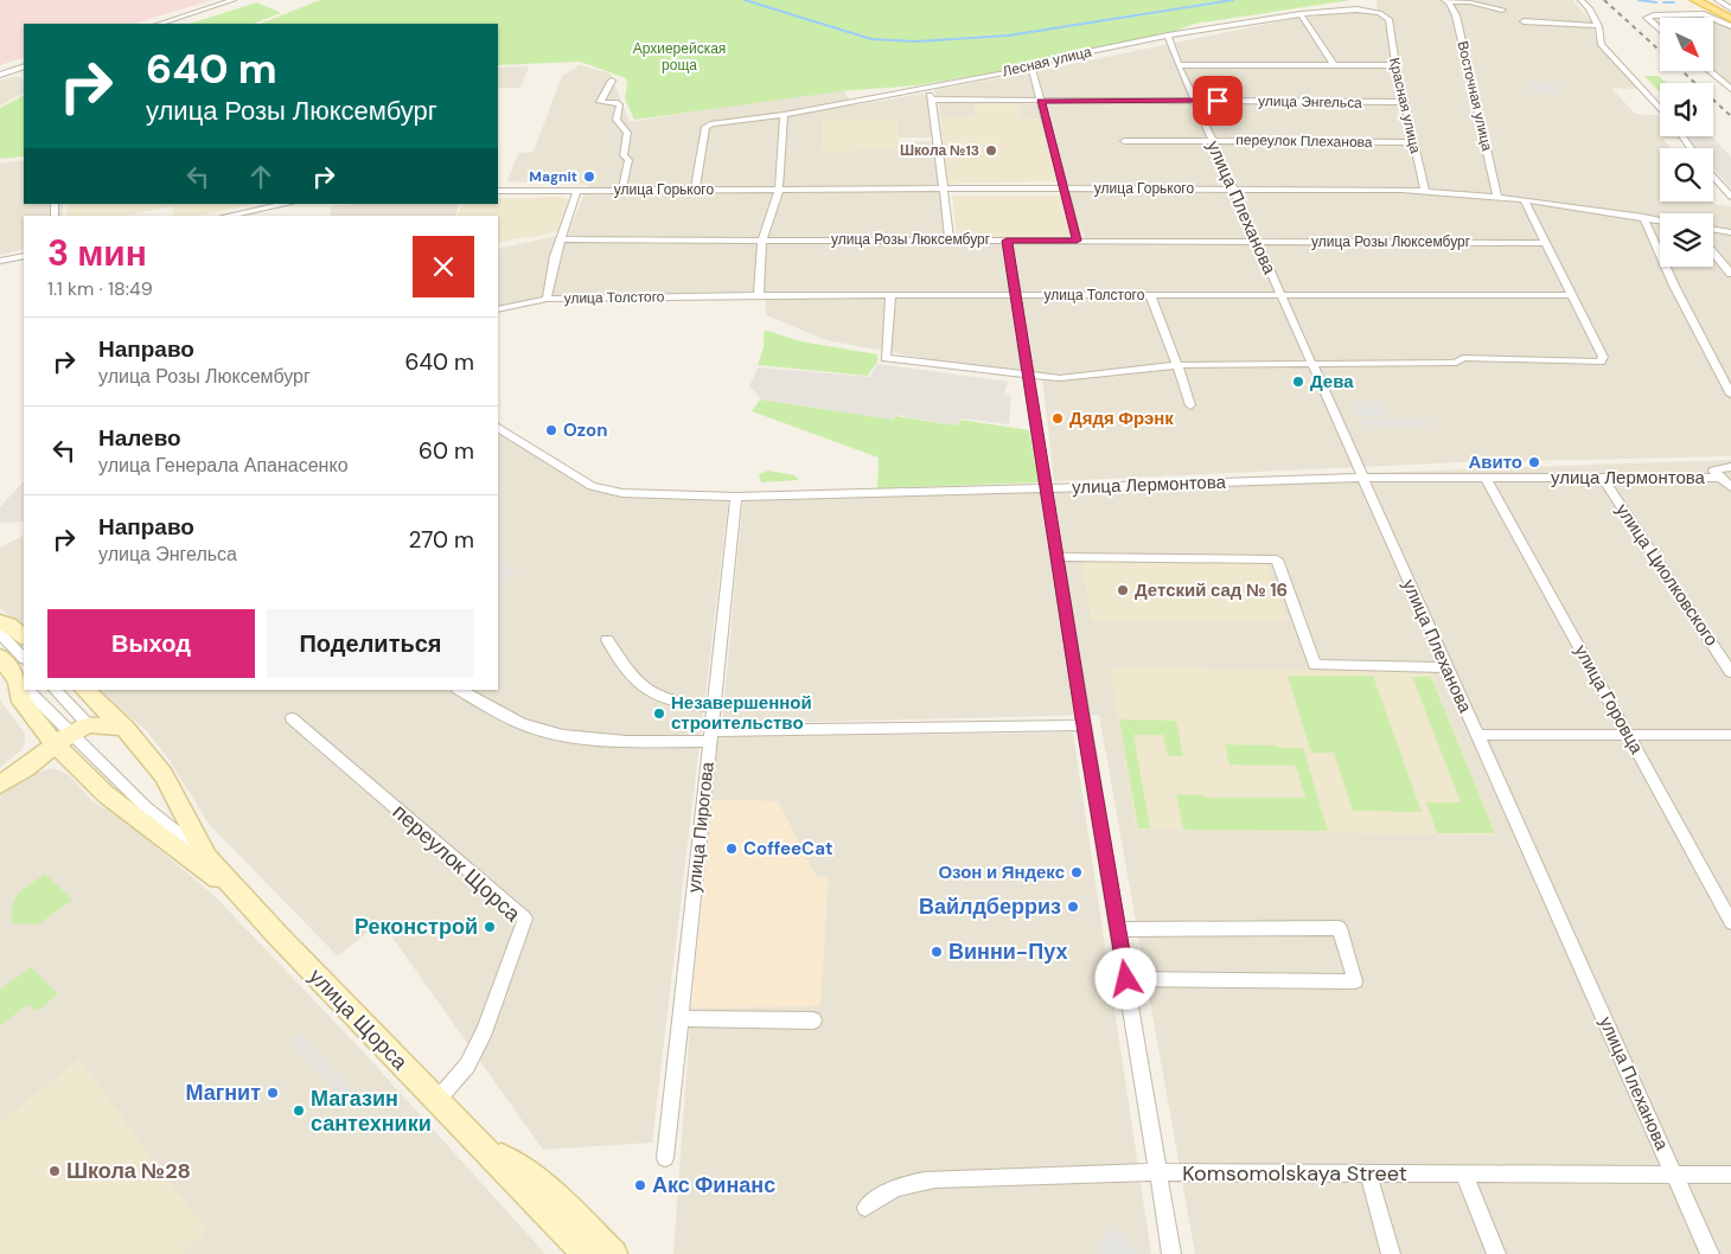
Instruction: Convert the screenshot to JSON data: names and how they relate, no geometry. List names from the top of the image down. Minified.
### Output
{"streets":{"main road":["улица Щорса"],"street":["Лесная улица","Восточная улица","улица Энгельса","Красная улица","переулок Плеханова","улица Горького","улица Плеханова","улица Розы Люксембург","улица Толстого","улица Лермонтова","улица Циолковского","улица Горовца","улица Пирогова","переулок Щорса","Komsomolskaya Street"]},"crossings":[["Лесная улица","Красная улица"],["Лесная улица","улица Горького"],["Лесная улица","улица Плеханова"],["Восточная улица","улица Горького"],["улица Энгельса","Красная улица"],["улица Энгельса","улица Плеханова"],["Красная улица","переулок Плеханова"],["Красная улица","улица Горького"],["переулок Плеханова","улица Плеханова"],["улица Горького","улица Плеханова"],["улица Плеханова","улица Розы Люксембург"],["улица Плеханова","улица Толстого"],["улица Плеханова","улица Лермонтова"],["улица Плеханова","Komsomolskaya Street"],["улица Лермонтова","улица Циолковского"],["улица Лермонтова","улица Горовца"],["улица Лермонтова","улица Пирогова"],["переулок Щорса","улица Щорса"]],"parks":["Архиерейская роща"],"places":["Школа №13","Magnit","Дева","Дядя Фрэнк","Ozon","Авито","Детский сад № 16","Незавершенной строительство","CoffeeCat","Озон и Яндекс","Вайлдберриз","Реконстрой","Винни-Пух","Магнит","Магазин сантехники","Школа №28","Акс Финанс"],"north":"bottom right","page":{"turn":["640 m","улица Розы Люксембург"],"heading":["3 мин","1.1 km · 18:49"],"list":[{"name":"Направо","note":"улица Розы Люксембург","value":"640 m"},{"name":"Налево","note":"улица Генерала Апанасенко","value":"60 m"},{"name":"Направо","note":"улица Энгельса","value":"270 m"}],"buttons":["Выход","Поделиться"]}}
